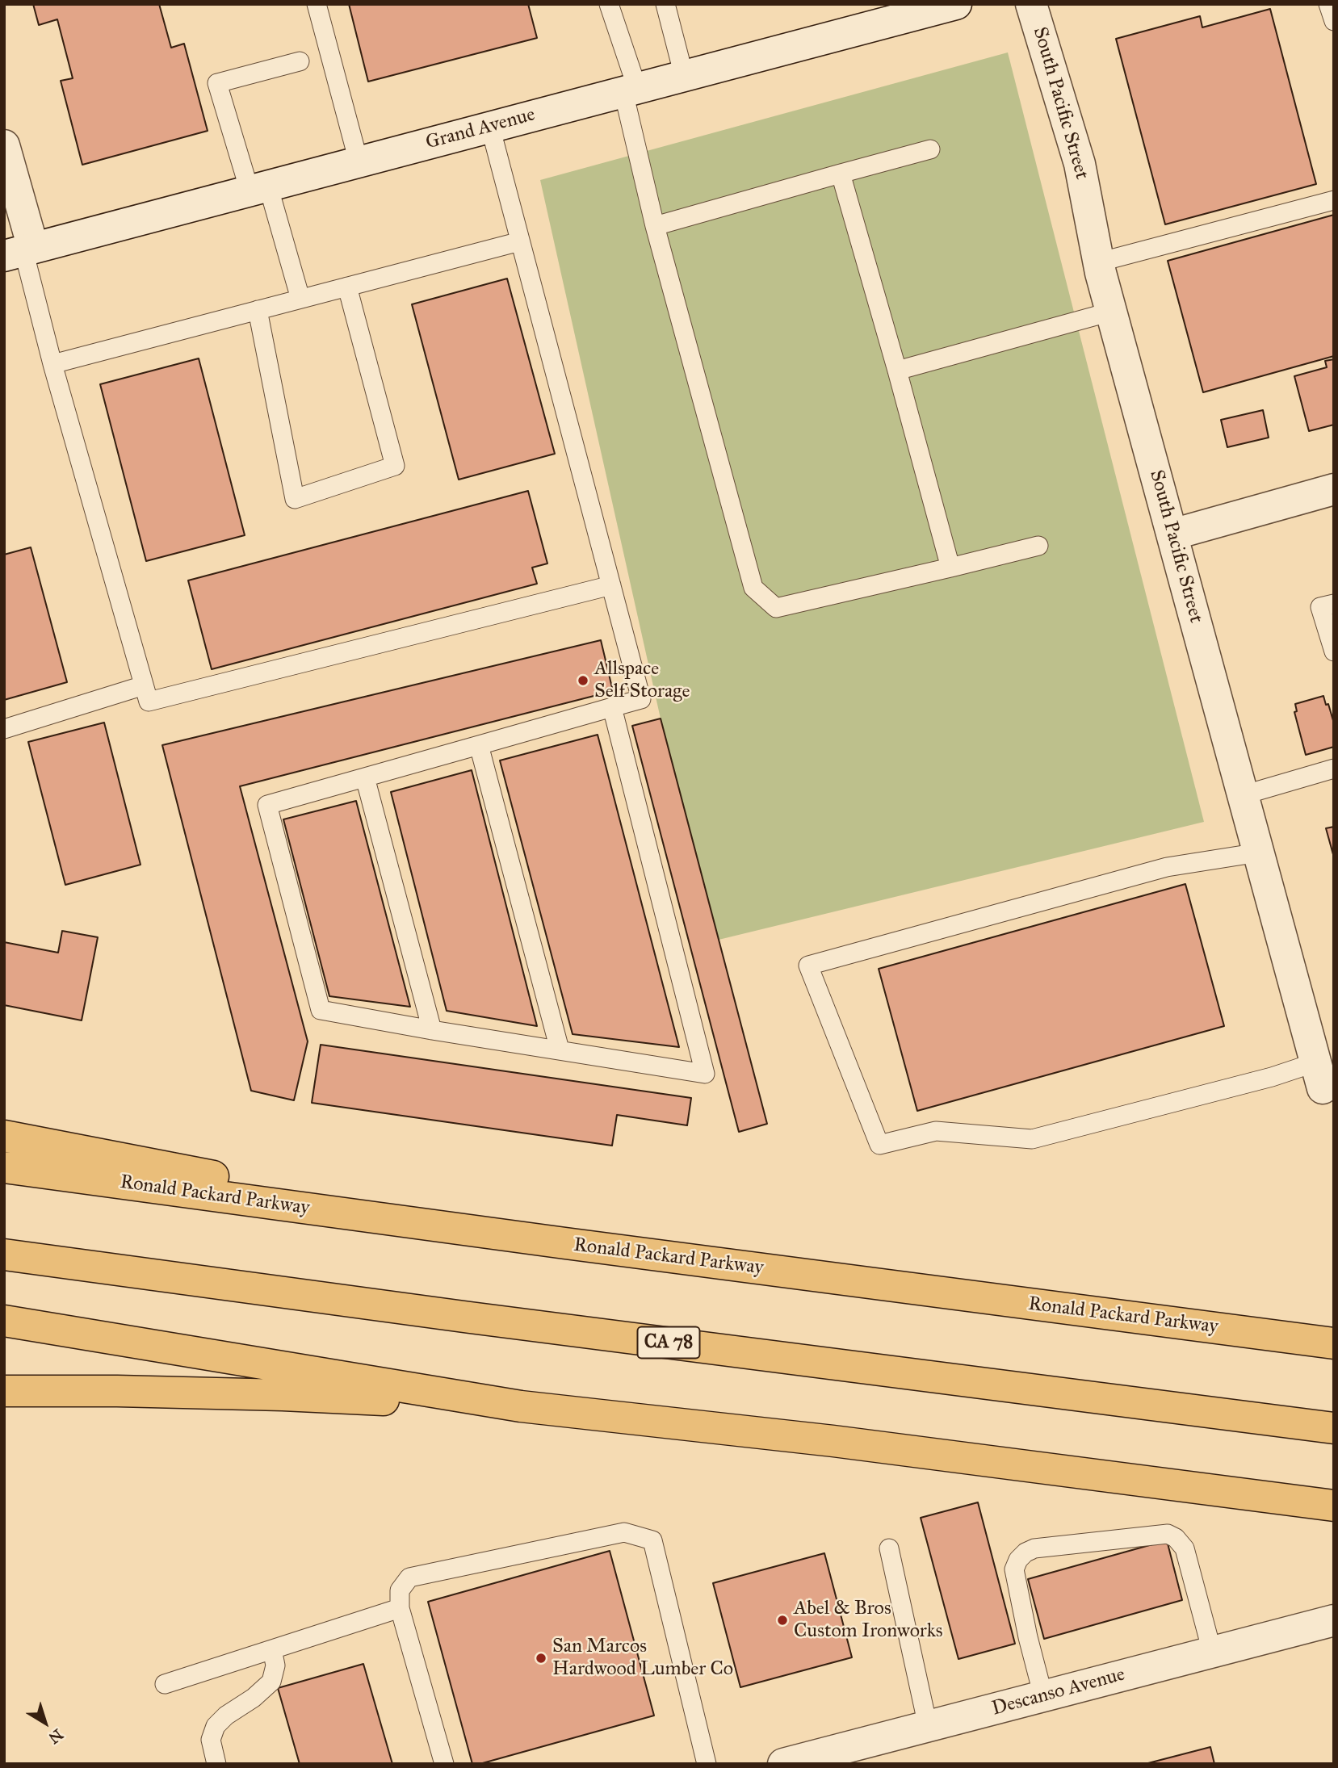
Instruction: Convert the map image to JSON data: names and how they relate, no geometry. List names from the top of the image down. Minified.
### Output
{"streets":{"highway":["Ronald Packard Parkway","CA 78"],"street":["South Pacific Street","Grand Avenue","Descanso Avenue"]},"places":["Allspace Self Storage","Abel & Bros Custom Ironworks","San Marcos Hardwood Lumber Co"],"north":"bottom right"}
